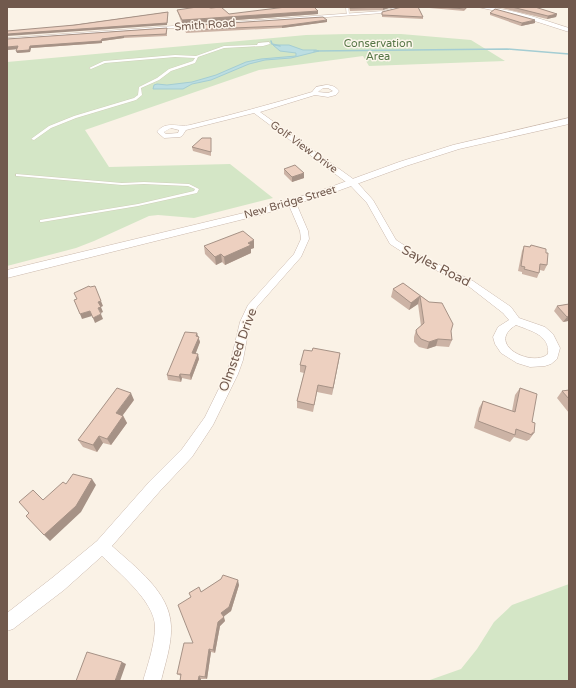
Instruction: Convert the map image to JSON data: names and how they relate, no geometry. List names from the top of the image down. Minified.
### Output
{"streets":{"street":["Smith Road","Golf View Drive","New Bridge Street","Sayles Road","Olmsted Drive"]},"crossings":[["Golf View Drive","New Bridge Street"],["Golf View Drive","Sayles Road"],["New Bridge Street","Sayles Road"],["New Bridge Street","Olmsted Drive"]],"parks":["Conservation Area"]}
